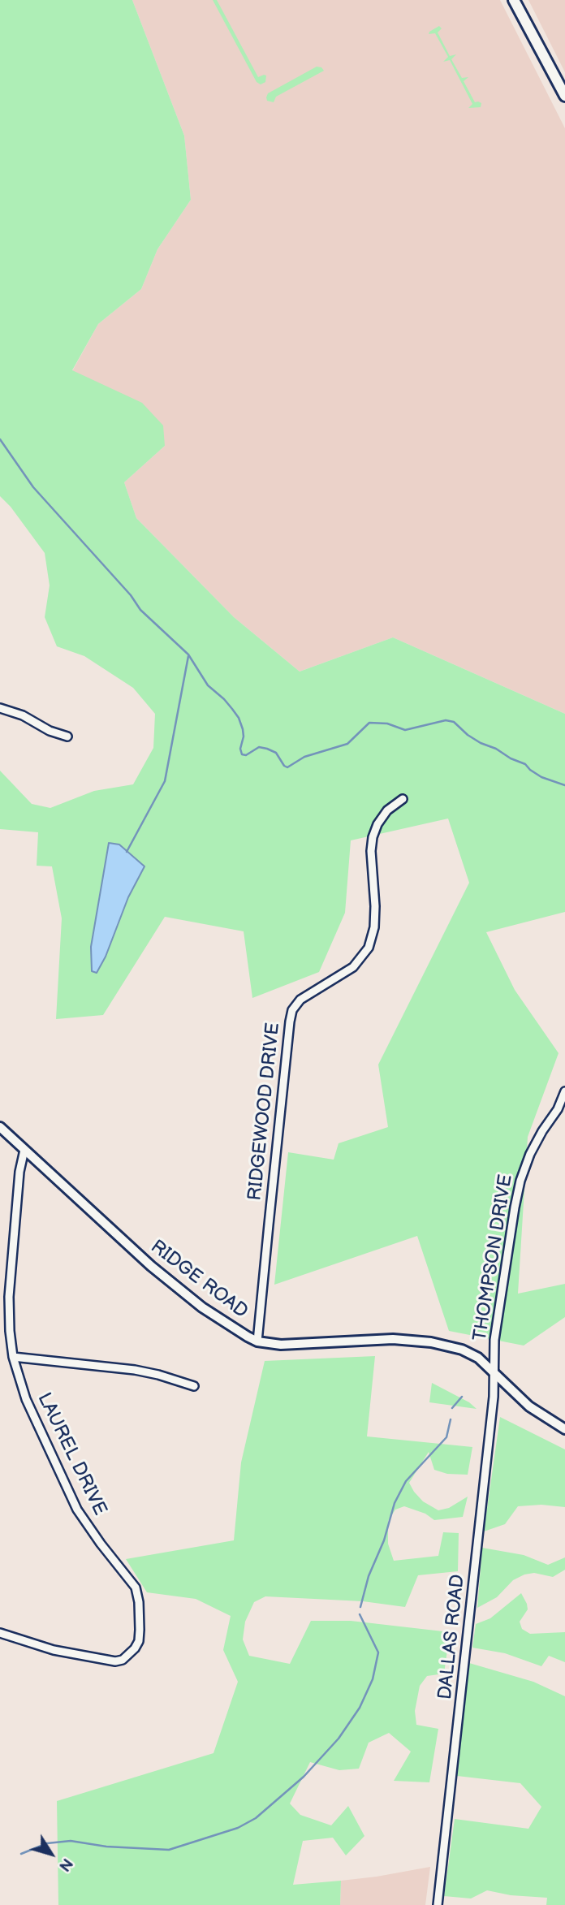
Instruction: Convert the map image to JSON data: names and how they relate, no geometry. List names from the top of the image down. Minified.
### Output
{"streets":{"street":["RIDGEWOOD DRIVE","THOMPSON DRIVE","RIDGE ROAD","LAUREL DRIVE","DALLAS ROAD"]},"crossings":[["RIDGEWOOD DRIVE","RIDGE ROAD"],["THOMPSON DRIVE","RIDGE ROAD"],["THOMPSON DRIVE","DALLAS ROAD"],["RIDGE ROAD","LAUREL DRIVE"],["RIDGE ROAD","DALLAS ROAD"]],"north":"bottom right"}
